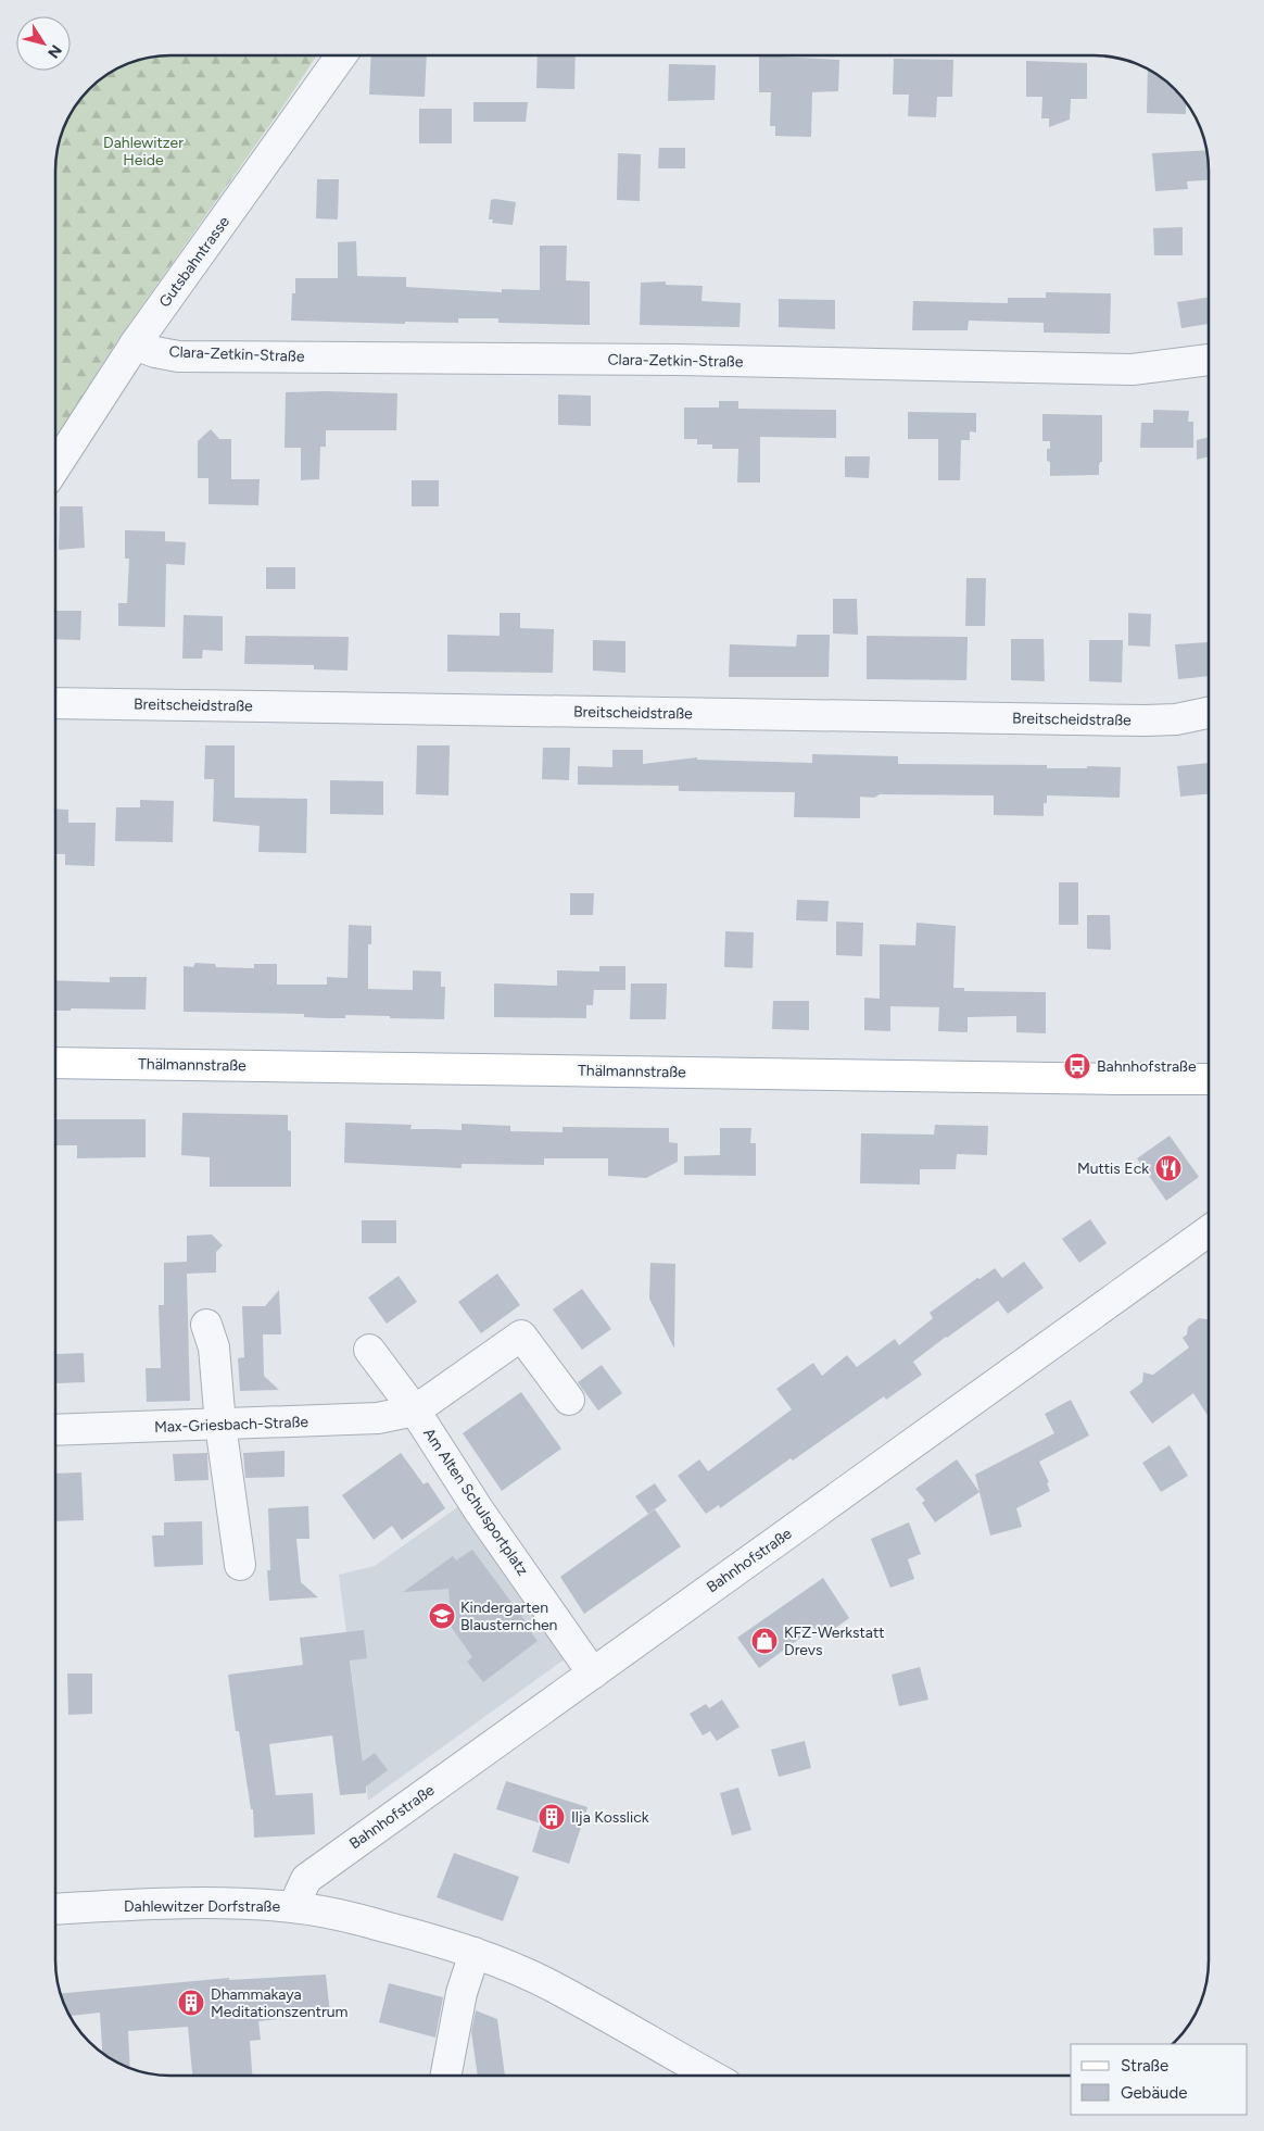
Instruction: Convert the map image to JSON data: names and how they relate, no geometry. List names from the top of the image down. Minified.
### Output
{"streets":{"main road":["Thälmannstraße"],"street":["Gutsbahntrasse","Clara-Zetkin-Straße","Breitscheidstraße","Max-Griesbach-Straße","Am Alten Schulsportplatz","Bahnhofstraße","Dahlewitzer Dorfstraße"]},"crossings":[["Gutsbahntrasse","Clara-Zetkin-Straße"],["Max-Griesbach-Straße","Am Alten Schulsportplatz"],["Am Alten Schulsportplatz","Bahnhofstraße"],["Bahnhofstraße","Dahlewitzer Dorfstraße"]],"parks":["Dahlewitzer Heide"],"places":{"bus stop":["Bahnhofstraße"],"restaurant":["Muttis Eck"],"school or university":["Kindergarten Blausternchen"],"shop":["KFZ-Werkstatt Drevs"],"building":["Ilja Kosslick","Dhammakaya Meditationszentrum"]},"legend":["Straße","Gebäude"],"north":"bottom right"}
